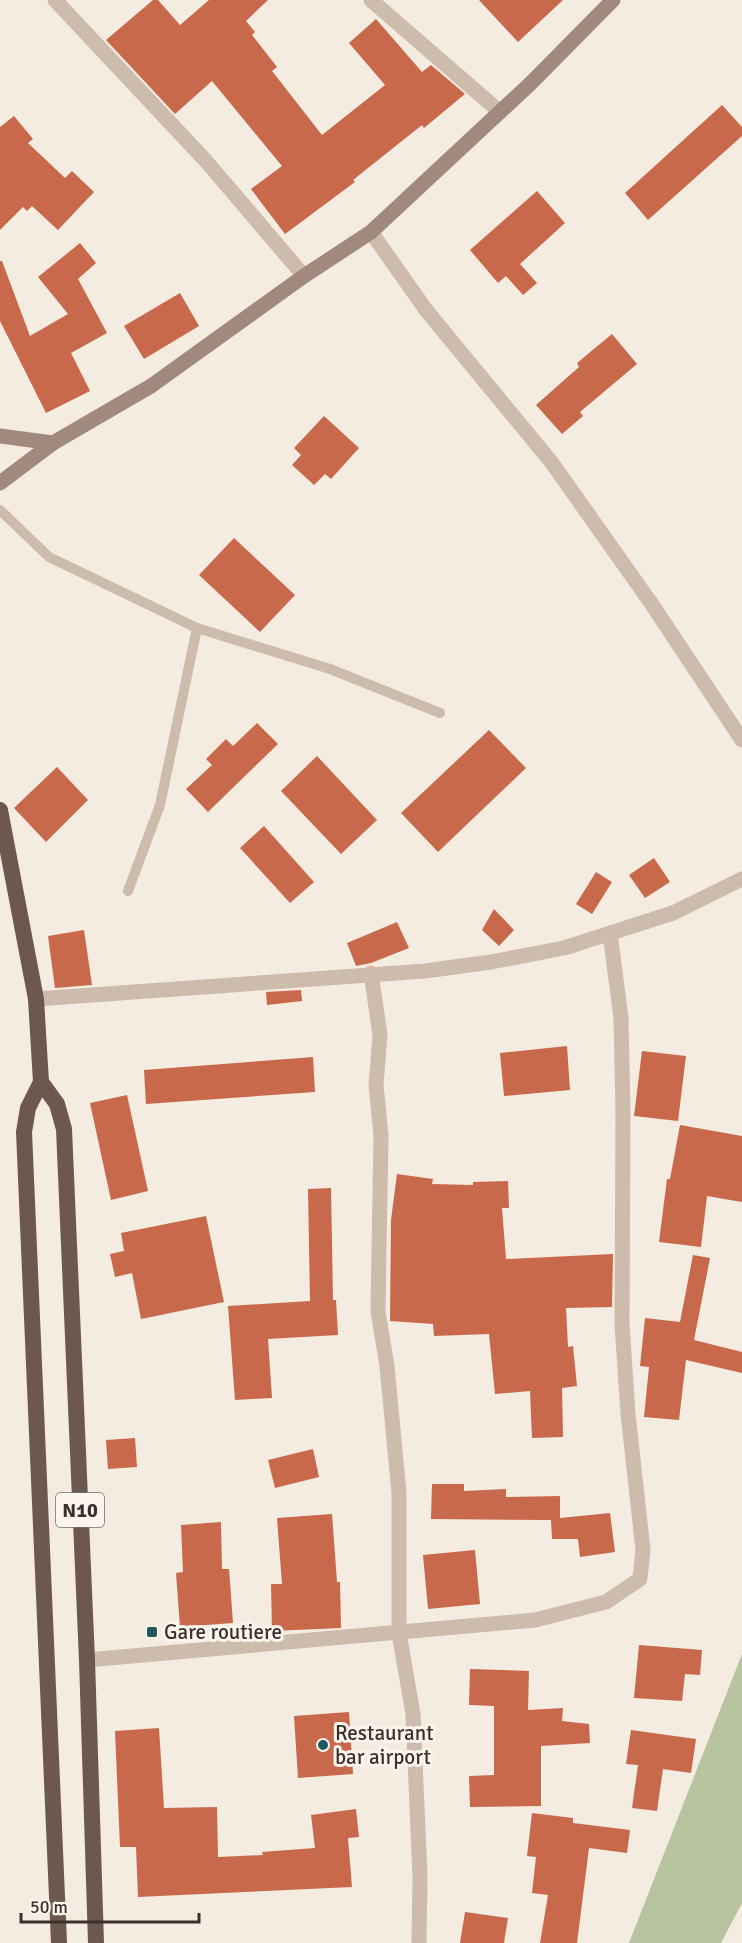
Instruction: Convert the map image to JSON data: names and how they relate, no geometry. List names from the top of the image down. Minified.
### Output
{"streets":{"highway":["N10"]},"places":{"transit":["Gare routiere"],"other":["Restaurant bar airport"]},"scale_bar":"50 m"}
